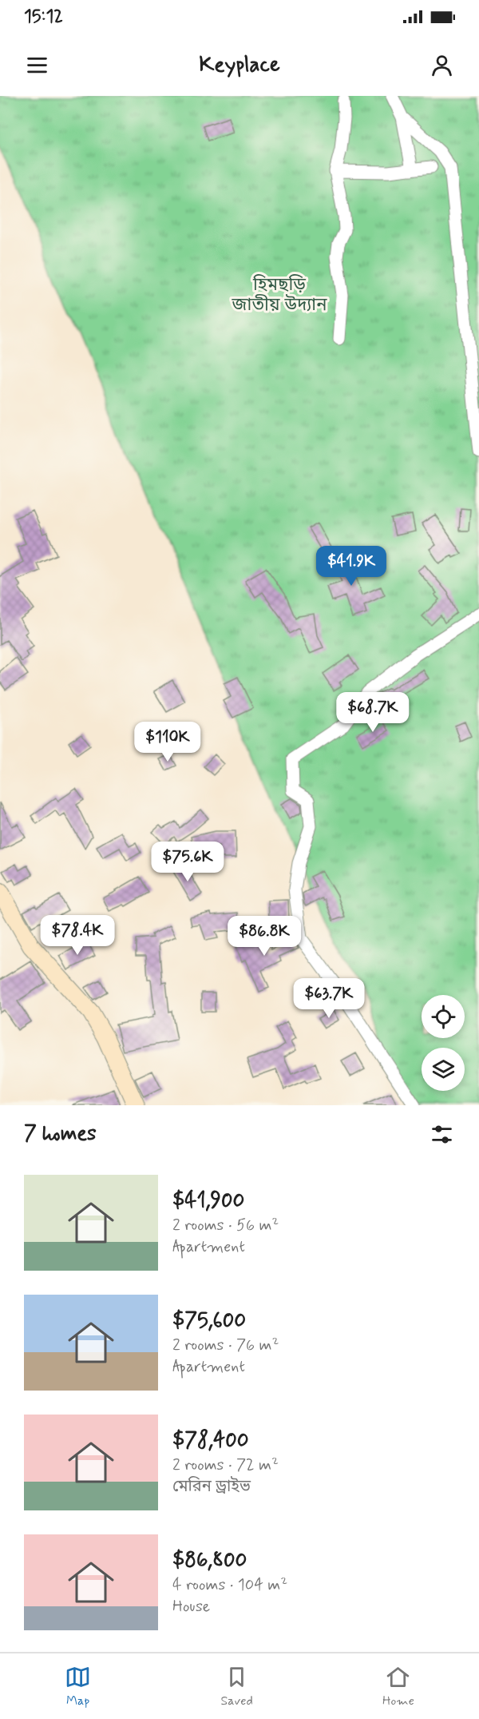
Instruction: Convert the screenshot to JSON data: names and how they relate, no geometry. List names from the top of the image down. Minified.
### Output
{"parks":["হিমছড়ি জাতীয় উদ্যান"],"page":{"status":"15:12","header":"Keyplace","price":["$41.9K","$68.7K","$110K","$75.6K","$78.4K","$86.8K","$63.7K"],"heading":"7 homes","list":[{"name":"$41,900","note":"2 rooms · 56 m² · Apartment"},{"name":"$75,600","note":"2 rooms · 76 m² · Apartment"},{"name":"$78,400","note":"2 rooms · 72 m² · মেরিন ড্রাইভ"},{"name":"$86,800","note":"4 rooms · 104 m² · House"}],"tabs":["Map","Saved","Home"]}}
